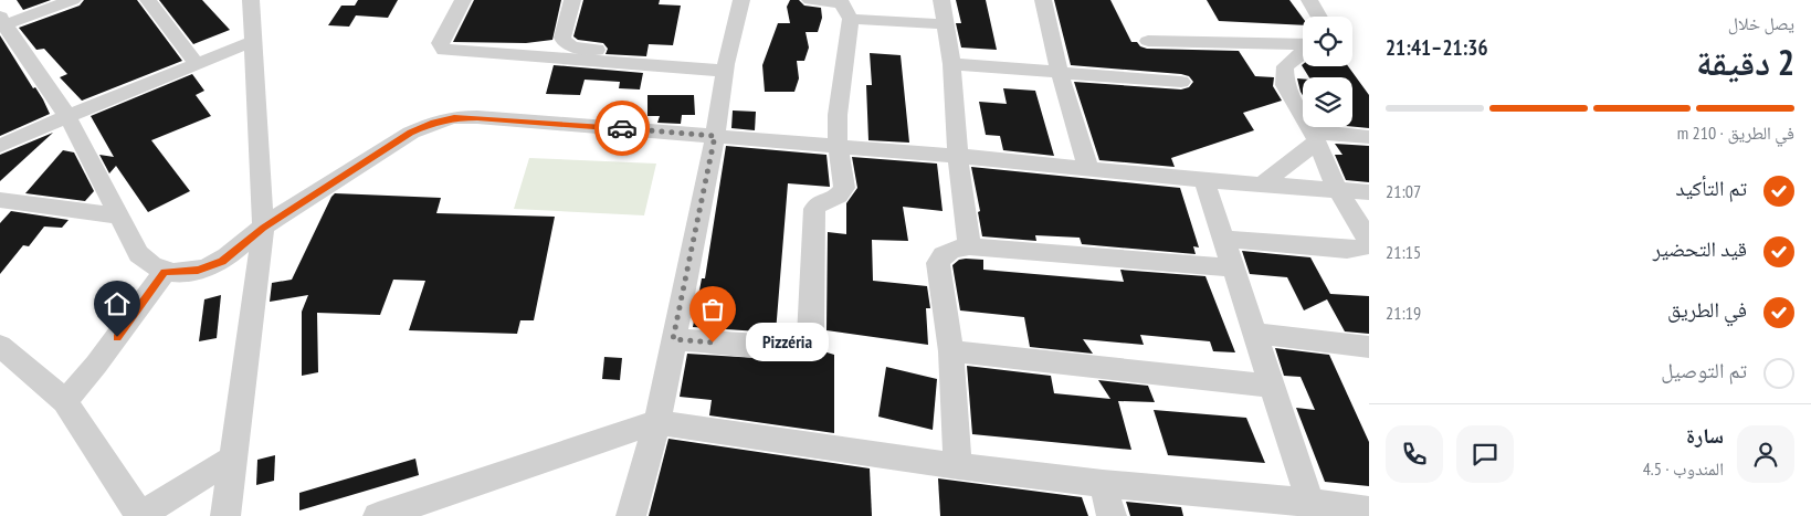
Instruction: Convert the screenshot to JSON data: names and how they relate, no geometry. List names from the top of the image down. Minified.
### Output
{"places":["Pizzéria"],"page":{"heading":["2 دقيقة","يصل خلال","21:36–21:41"],"panel":["سارة","المندوب · 4.5"],"bar":"في الطريق · 210 m","list":[["تم التأكيد","21:07"],["قيد التحضير","21:15"],["في الطريق","21:19"],"تم التوصيل"],"bubble":"Pizzéria"}}
